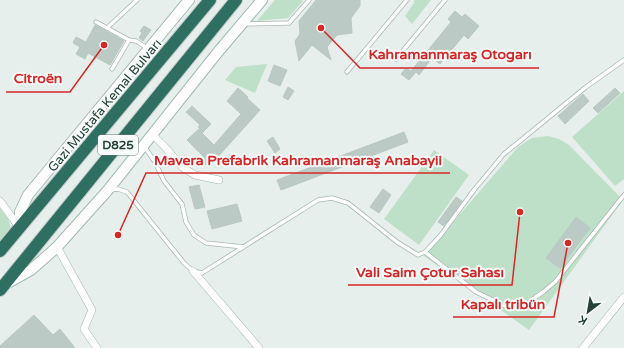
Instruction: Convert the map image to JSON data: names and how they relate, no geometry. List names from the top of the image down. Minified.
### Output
{"streets":{"highway":["Gazi Mustafa Kemal Bulvarı","D825"]},"places":["Kahramanmaraş Otogarı","Citroën","Vali Saim Çotur Sahası","Mavera Prefabrik Kahramanmaraş Anabayii","Kapalı tribün"],"north":"bottom left"}
